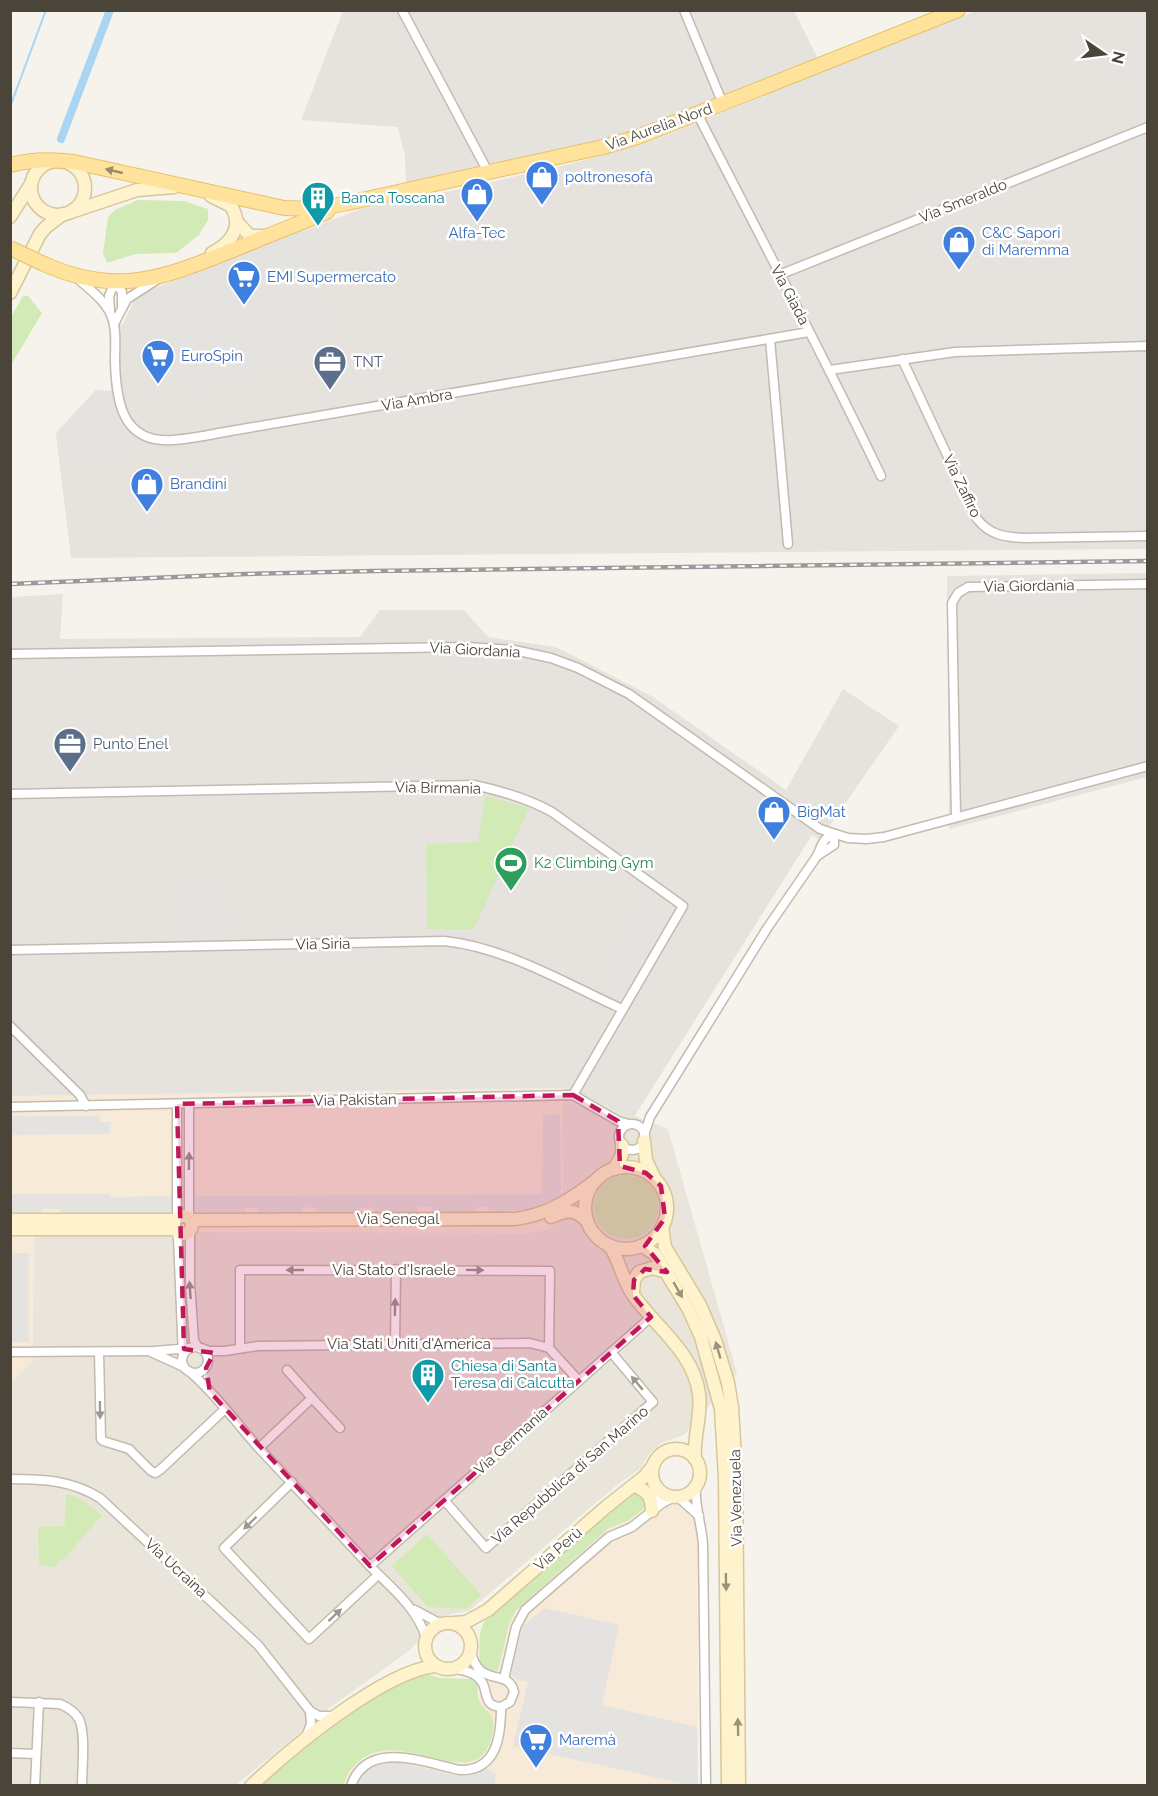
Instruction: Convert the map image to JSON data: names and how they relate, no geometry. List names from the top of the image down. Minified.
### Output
{"streets":{"main road":["Via Aurelia Nord","Via Senegal","Via Venezuela","Via Perù"],"street":["Via Smeraldo","Via Giada","Via Ambra","Via Zaffiro","Via Giordania","Via Birmania","Via Siria","Via Pakistan","Via Stato d'Israele","Via Stati Uniti d'America","Via Germania","Via Repubblica di San Marino","Via Ucraina"]},"crossings":[["Via Aurelia Nord","Via Giada"],["Via Smeraldo","Via Giada"],["Via Giada","Via Ambra"],["Via Birmania","Via Siria"],["Via Birmania","Via Pakistan"],["Via Senegal","Via Venezuela"],["Via Stato d'Israele","Via Stati Uniti d'America"],["Via Germania","Via Repubblica di San Marino"]],"places":{"shop":["poltronesofà","Alfa-Tec","C&C Sapori di Maremma","Brandini","BigMat"],"building":["Banca Toscana","Chiesa di Santa Teresa di Calcutta"],"supermarket":["EMI Supermercato","EuroSpin","Maremà"],"office":["TNT","Punto Enel"],"sports":["K2 Climbing Gym"]},"north":"right"}
